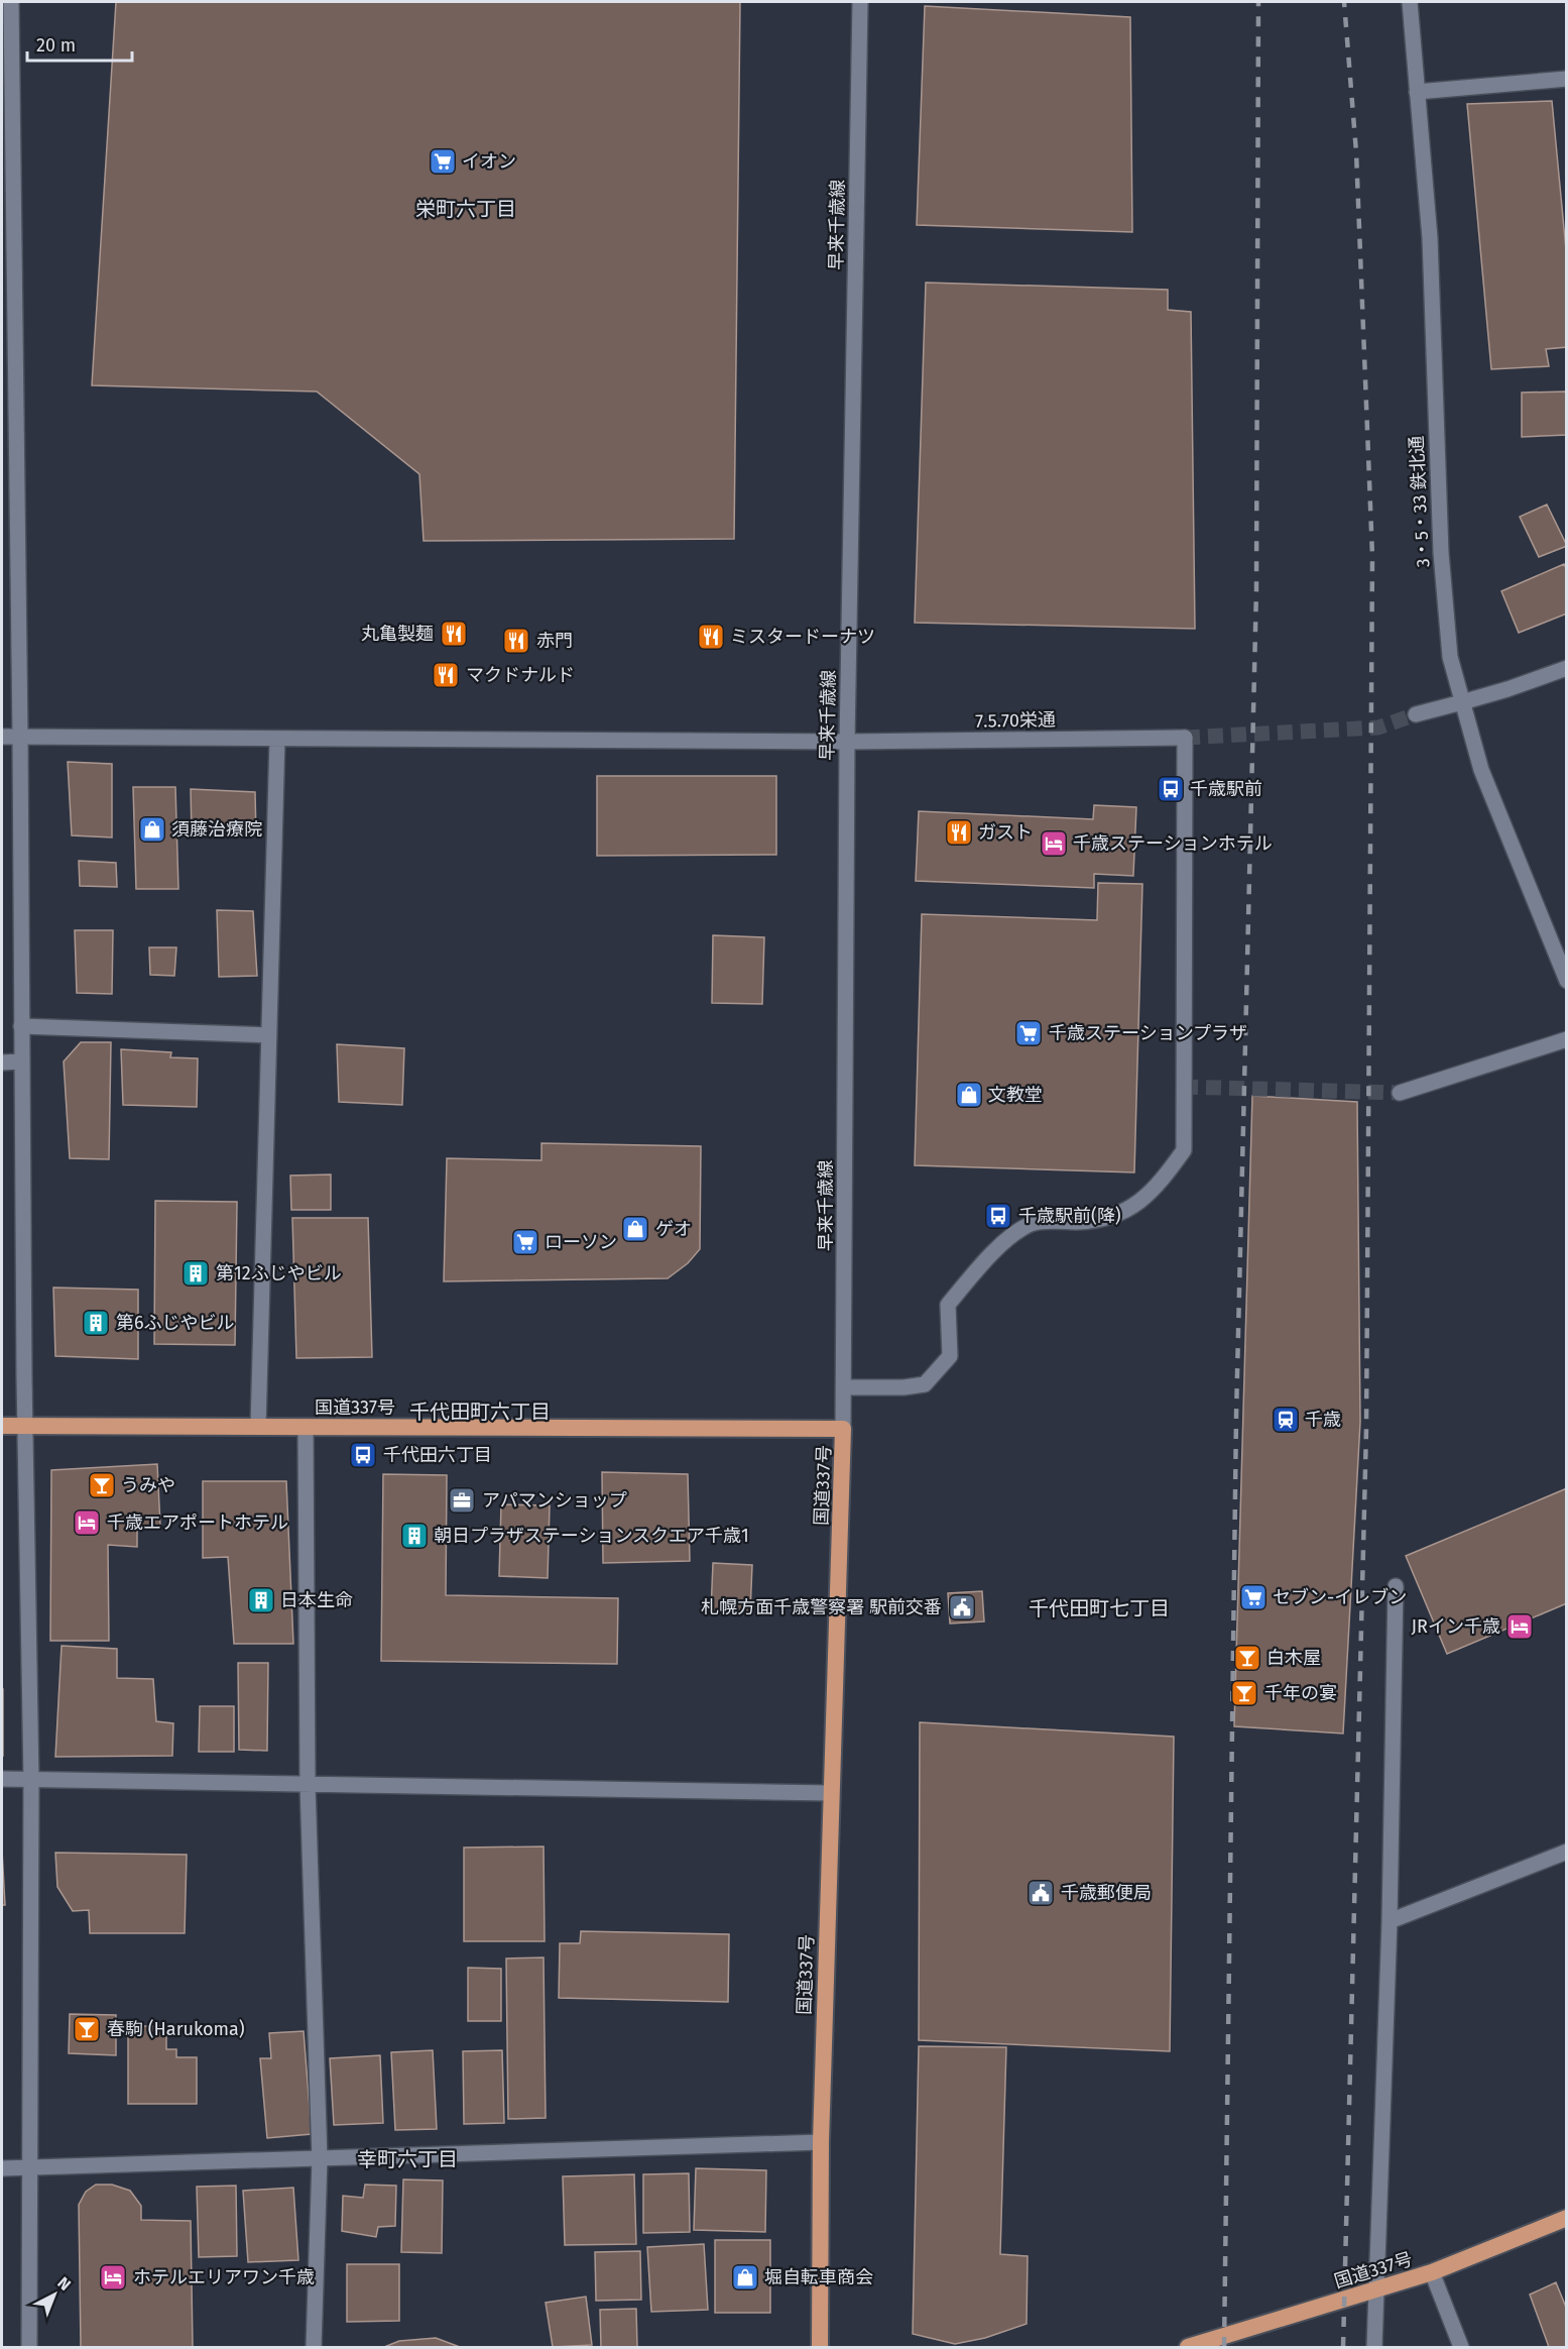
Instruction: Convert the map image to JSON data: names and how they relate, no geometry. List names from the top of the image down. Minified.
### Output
{"streets":{"highway":["国道337号"],"street":["早来千歳線","3・5・33 鉄北通","7.5.70栄通"]},"crossings":[["早来千歳線","7.5.70栄通"],["早来千歳線","国道337号"]],"districts":["栄町六丁目","千代田町六丁目","千代田町七丁目","幸町六丁目"],"places":{"supermarket":["イオン","千歳ステーションプラザ","ローソン","セブン-イレブン"],"restaurant":["丸亀製麺","ミスタードーナツ","赤門","マクドナルド","ガスト"],"bus stop":["千歳駅前","千歳駅前(降)","千代田六丁目"],"shop":["須藤治療院","文教堂","ゲオ","堀自転車商会"],"hotel":["千歳ステーションホテル","千歳エアポートホテル","JRイン千歳","ホテルエリアワン千歳"],"building":["第12ふじやビル","第6ふじやビル","朝日プラザステーションスクエア千歳1","日本生命"],"station":["千歳"],"bar":["うみや","白木屋","千年の宴","春駒 (Harukoma)"],"office":["アパマンショップ"],"public building":["札幌方面千歳警察署 駅前交番","千歳郵便局"]},"scale_bar":"20 m","north":"top right"}
